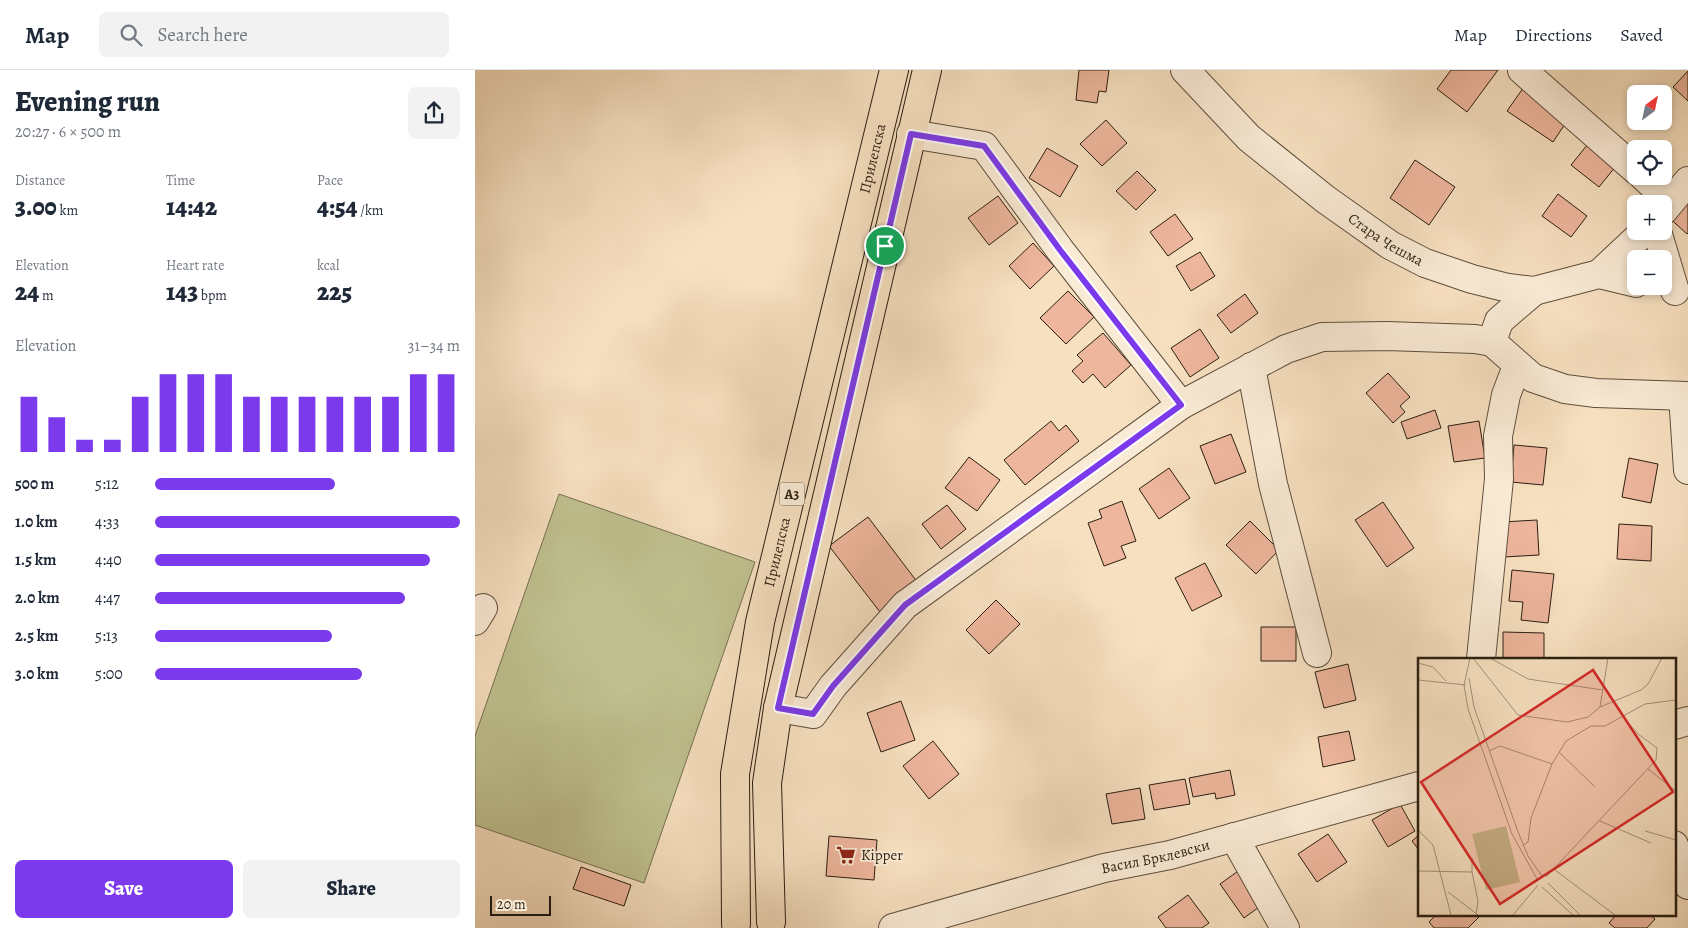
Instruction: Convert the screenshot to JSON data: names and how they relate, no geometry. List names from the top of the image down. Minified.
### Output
{"streets":{"main road":["Прилепска","A3"],"street":["Стара Чешма","Васил Брклевски"]},"crossings":[["Прилепска","A3"]],"places":{"supermarket":["Kipper"]},"scale_bar":"20 m","north":"top right","page":{"header":"Map","search":"Search here","nav":["Map","Directions","Saved"],"heading":["Evening run","20:27 · 6 × 500 m"],"map_buttons":["+","−"],"stats":[["Distance","3.00 km"],["Time","14:42"],["Pace","4:54 /km"],["Elevation","24 m"],["Heart rate","143 bpm"],["kcal","225"]],"chart":["Elevation","31–34 m"],"list":[{"name":"500 m","note":"5:12"},{"name":"1.0 km","note":"4:33"},{"name":"1.5 km","note":"4:40"},{"name":"2.0 km","note":"4:47"},{"name":"2.5 km","note":"5:13"},{"name":"3.0 km","note":"5:00"}],"buttons":["Save","Share"],"scale":"20 m"}}
